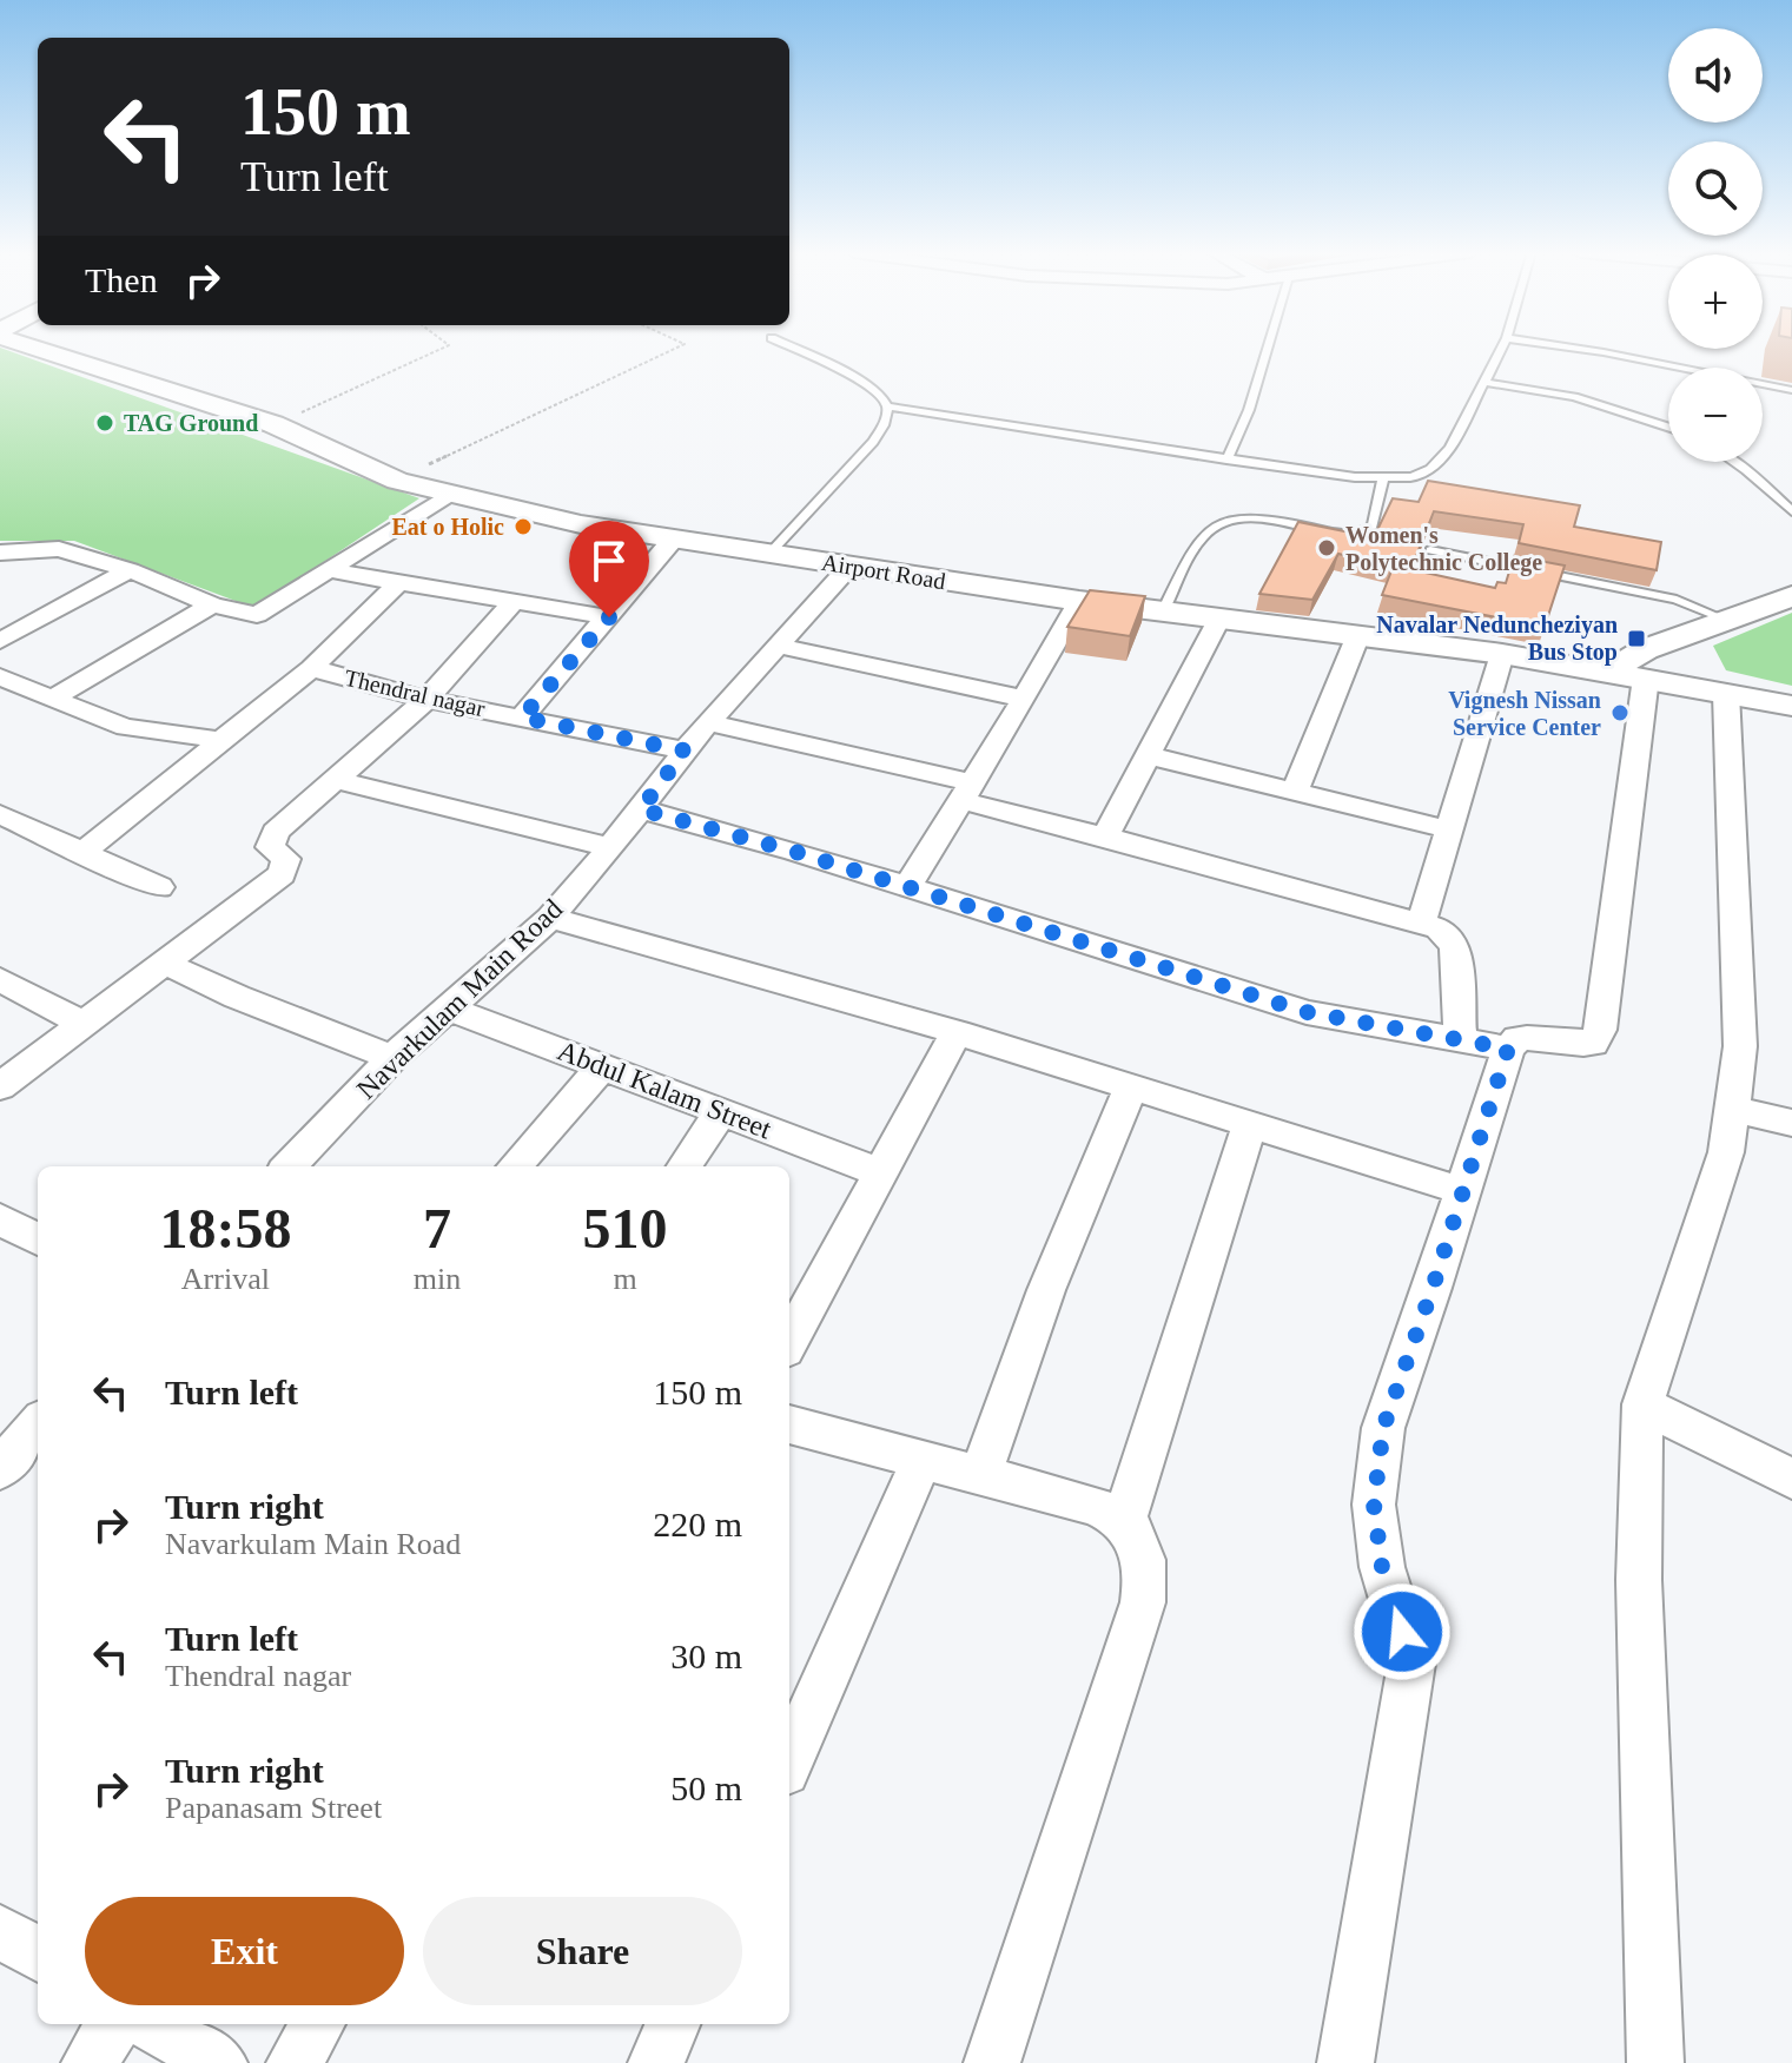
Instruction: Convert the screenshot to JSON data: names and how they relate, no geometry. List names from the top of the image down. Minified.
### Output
{"streets":{"street":["Airport Road","Thendral nagar","Navarkulam Main Road","Abdul Kalam Street"]},"crossings":[["Airport Road","Navarkulam Main Road"],["Thendral nagar","Navarkulam Main Road"],["Navarkulam Main Road","Abdul Kalam Street"]],"places":{"other":["TAG Ground","Eat o Holic","Women's Polytechnic College","Vignesh Nissan Service Center"],"transit":["Navalar Neduncheziyan Bus Stop"]},"page":{"map_buttons":["+","−"],"turn":["150 m","Turn left"],"then":"Then","eta":["18:58","Arrival","7","min","510","m"],"list":[{"name":"Turn left","value":"150 m"},{"name":"Turn right","note":"Navarkulam Main Road","value":"220 m"},{"name":"Turn left","note":"Thendral nagar","value":"30 m"},{"name":"Turn right","note":"Papanasam Street","value":"50 m"}],"buttons":["Exit","Share"]}}
